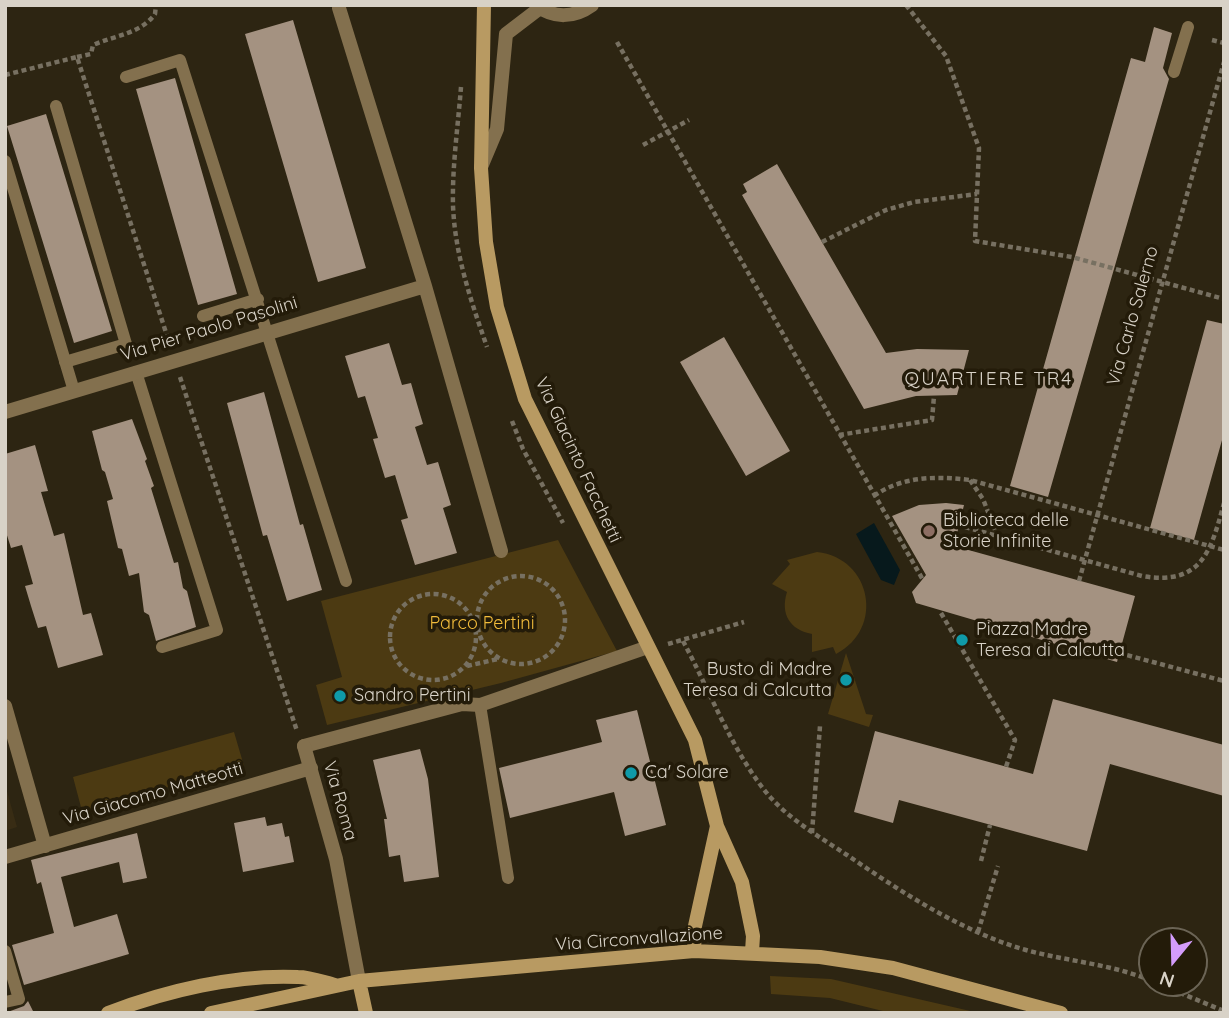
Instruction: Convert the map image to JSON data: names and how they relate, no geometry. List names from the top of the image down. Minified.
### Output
{"streets":{"main road":["Via Giacinto Facchetti","Via Roma","Via Circonvallazione"],"street":["Via Pier Paolo Pasolini","Via Giacomo Matteotti"],"path":["Via Carlo Salerno"]},"crossings":[["Via Giacinto Facchetti","Via Roma"],["Via Giacinto Facchetti","Via Circonvallazione"],["Via Giacomo Matteotti","Via Roma"],["Via Roma","Via Circonvallazione"]],"districts":["QUARTIERE TR4"],"parks":["Parco Pertini"],"places":["Biblioteca delle Storie Infinite","Piazza Madre Teresa di Calcutta","Busto di Madre Teresa di Calcutta","Sandro Pertini","Ca' Solare"],"north":"bottom"}
